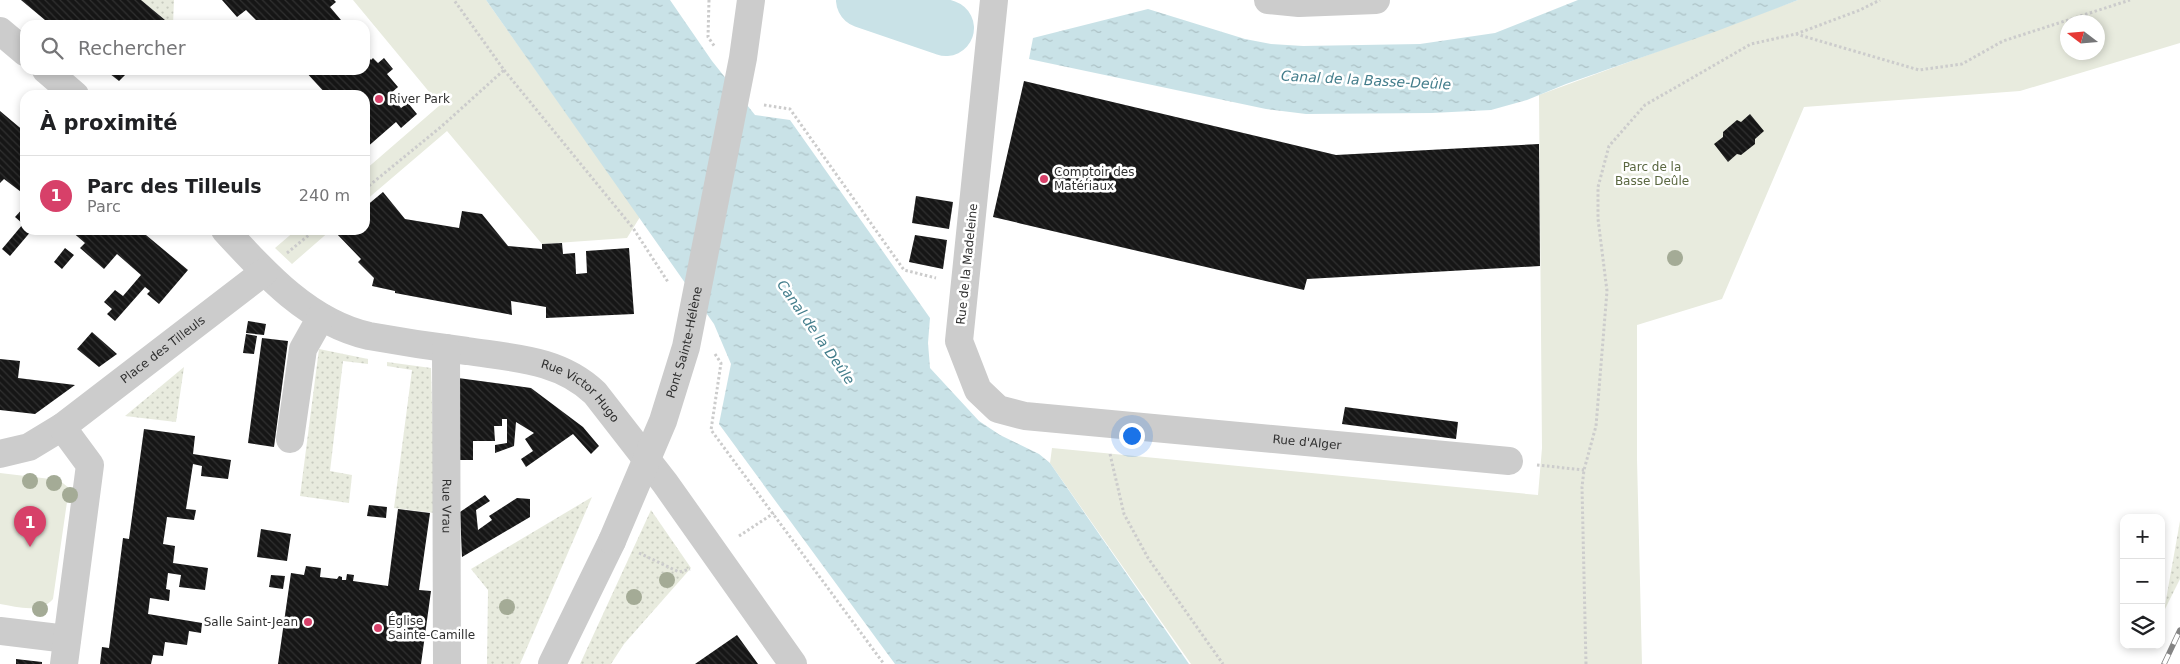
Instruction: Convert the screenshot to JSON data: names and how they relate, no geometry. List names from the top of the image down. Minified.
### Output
{"streets":{"street":["Rue de la Madeleine","Pont Sainte-Hélène","Place des Tilleuls","Rue Victor Hugo","Rue d'Alger","Rue Vrau"]},"crossings":[["Rue de la Madeleine","Rue d'Alger"],["Place des Tilleuls","Rue Victor Hugo"],["Rue Victor Hugo","Rue Vrau"]],"water":["Canal de la Basse-Deûle","Canal de la Deûle"],"parks":["Parc de la Basse Deûle"],"places":["River Park","Comptoir des Matériaux","Salle Saint-Jean","Église Sainte-Camille"],"north":"left","page":{"search":"Rechercher","heading":"À proximité","list":[{"mark":"1","name":"Parc des Tilleuls","note":"Parc","value":"240 m"}],"pins":"1","map_buttons":["+","−"]}}
